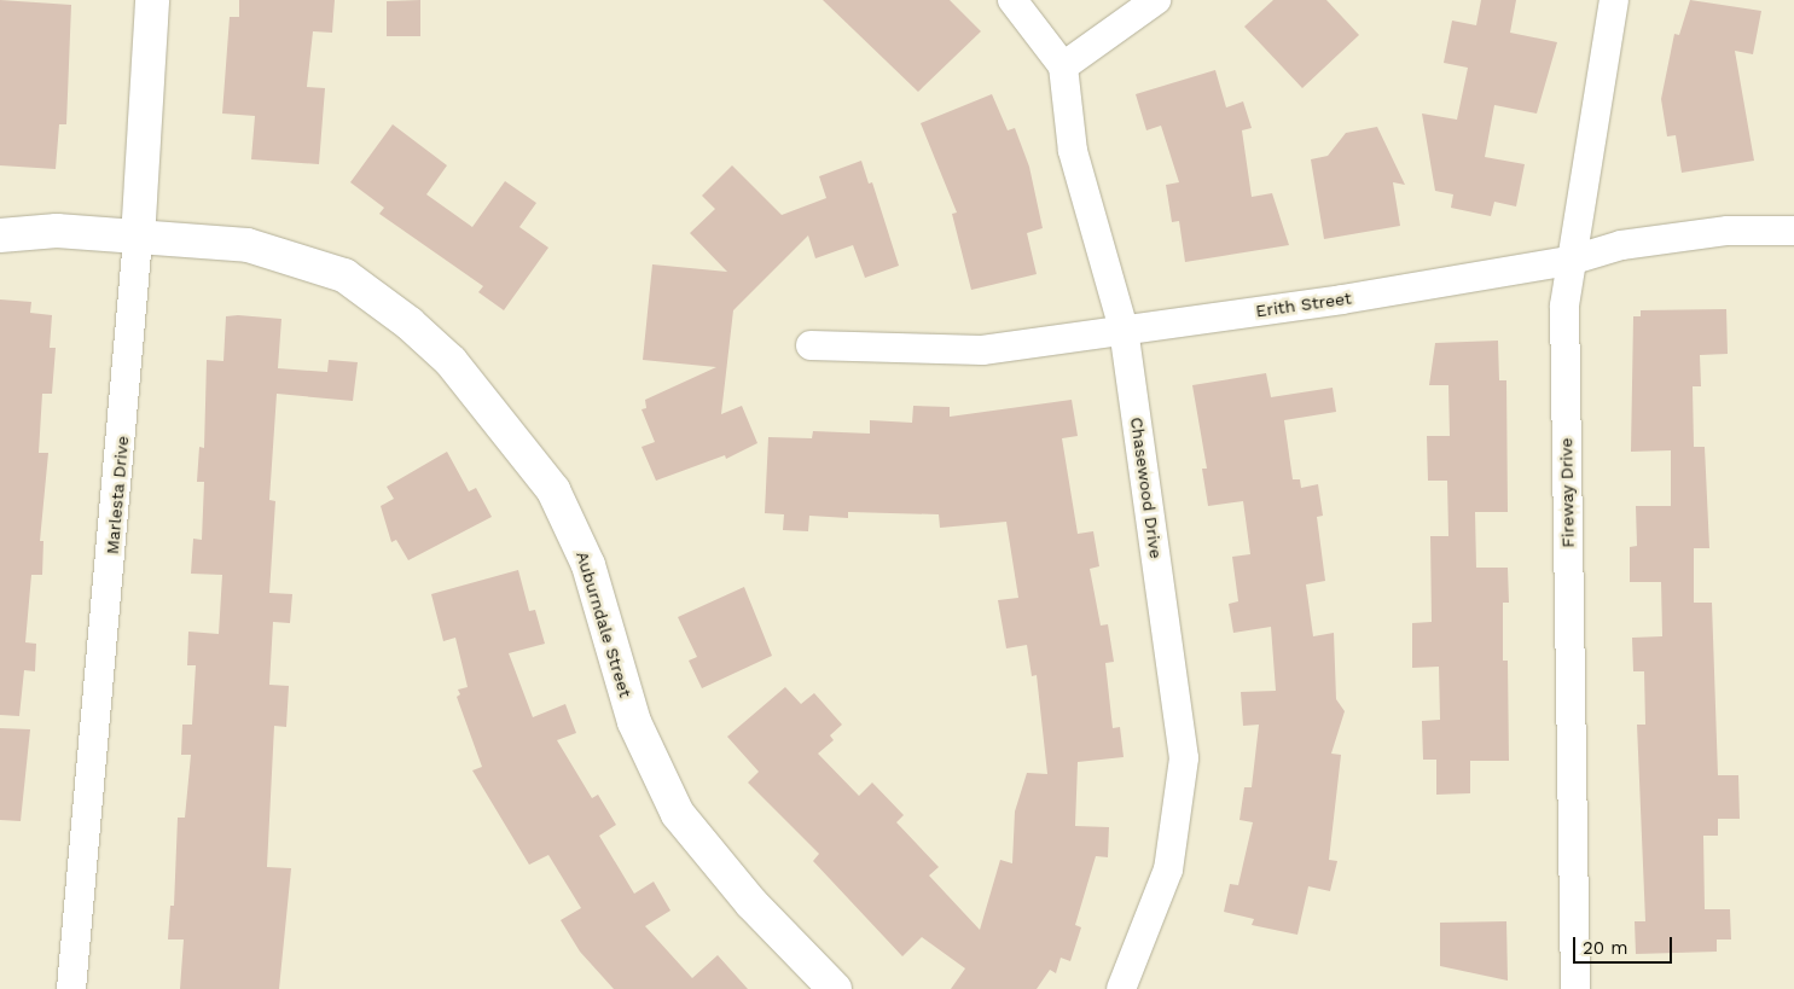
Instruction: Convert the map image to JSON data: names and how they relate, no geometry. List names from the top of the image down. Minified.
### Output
{"streets":{"street":["Erith Street","Chasewood Drive","Fireway Drive","Marlesta Drive","Auburndale Street"]},"crossings":[["Erith Street","Chasewood Drive"],["Erith Street","Fireway Drive"],["Marlesta Drive","Auburndale Street"]],"scale_bar":"20 m"}
